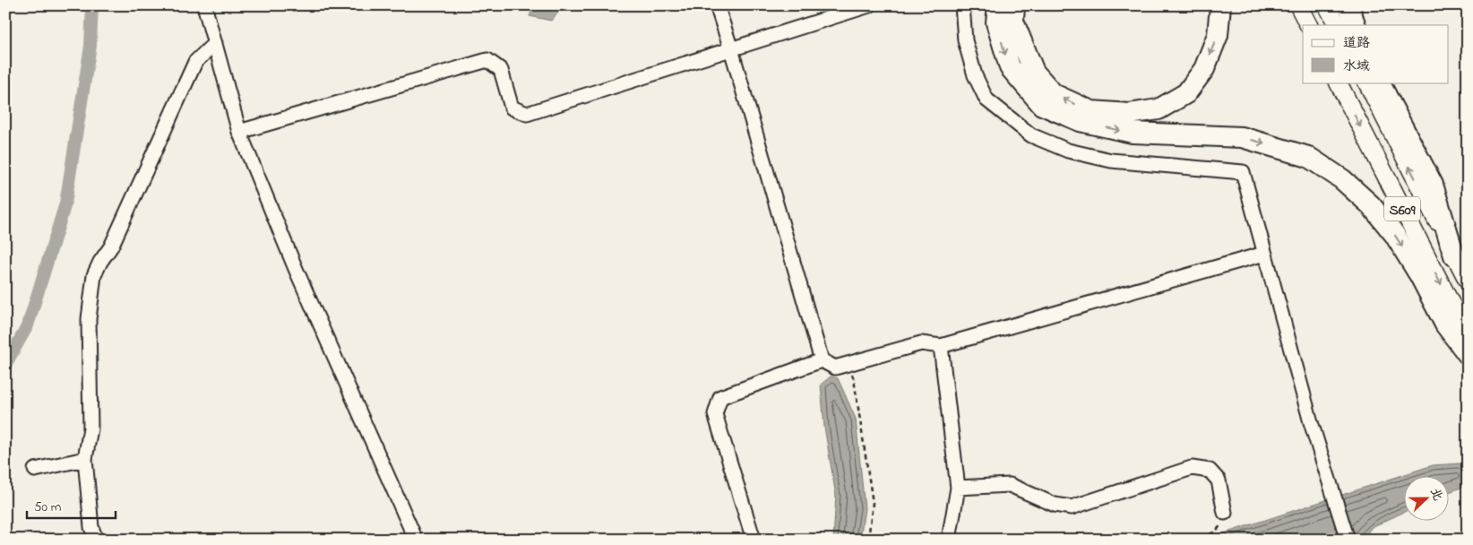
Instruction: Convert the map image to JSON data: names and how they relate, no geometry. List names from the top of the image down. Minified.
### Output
{"streets":{"main road":["S609"]},"legend":["道路","水域"],"scale_bar":"50 m","north":"right"}
